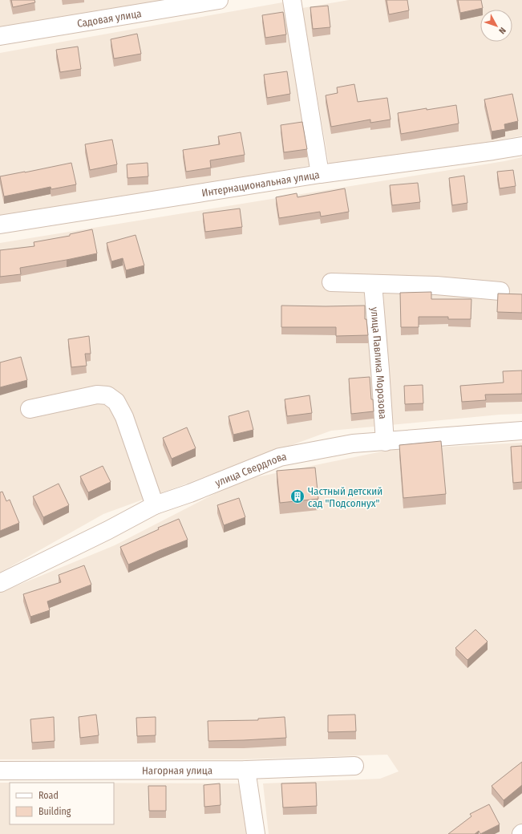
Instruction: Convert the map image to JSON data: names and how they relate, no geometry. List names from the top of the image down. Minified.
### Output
{"streets":{"street":["Садовая улица","Интернациональная улица","улица Павлика Морозова","улица Свердлова","Нагорная улица"]},"crossings":[["улица Павлика Морозова","улица Свердлова"]],"places":{"building":["Частный детский сад \"Подсолнух\""]},"legend":["Road","Building"],"north":"bottom right"}
